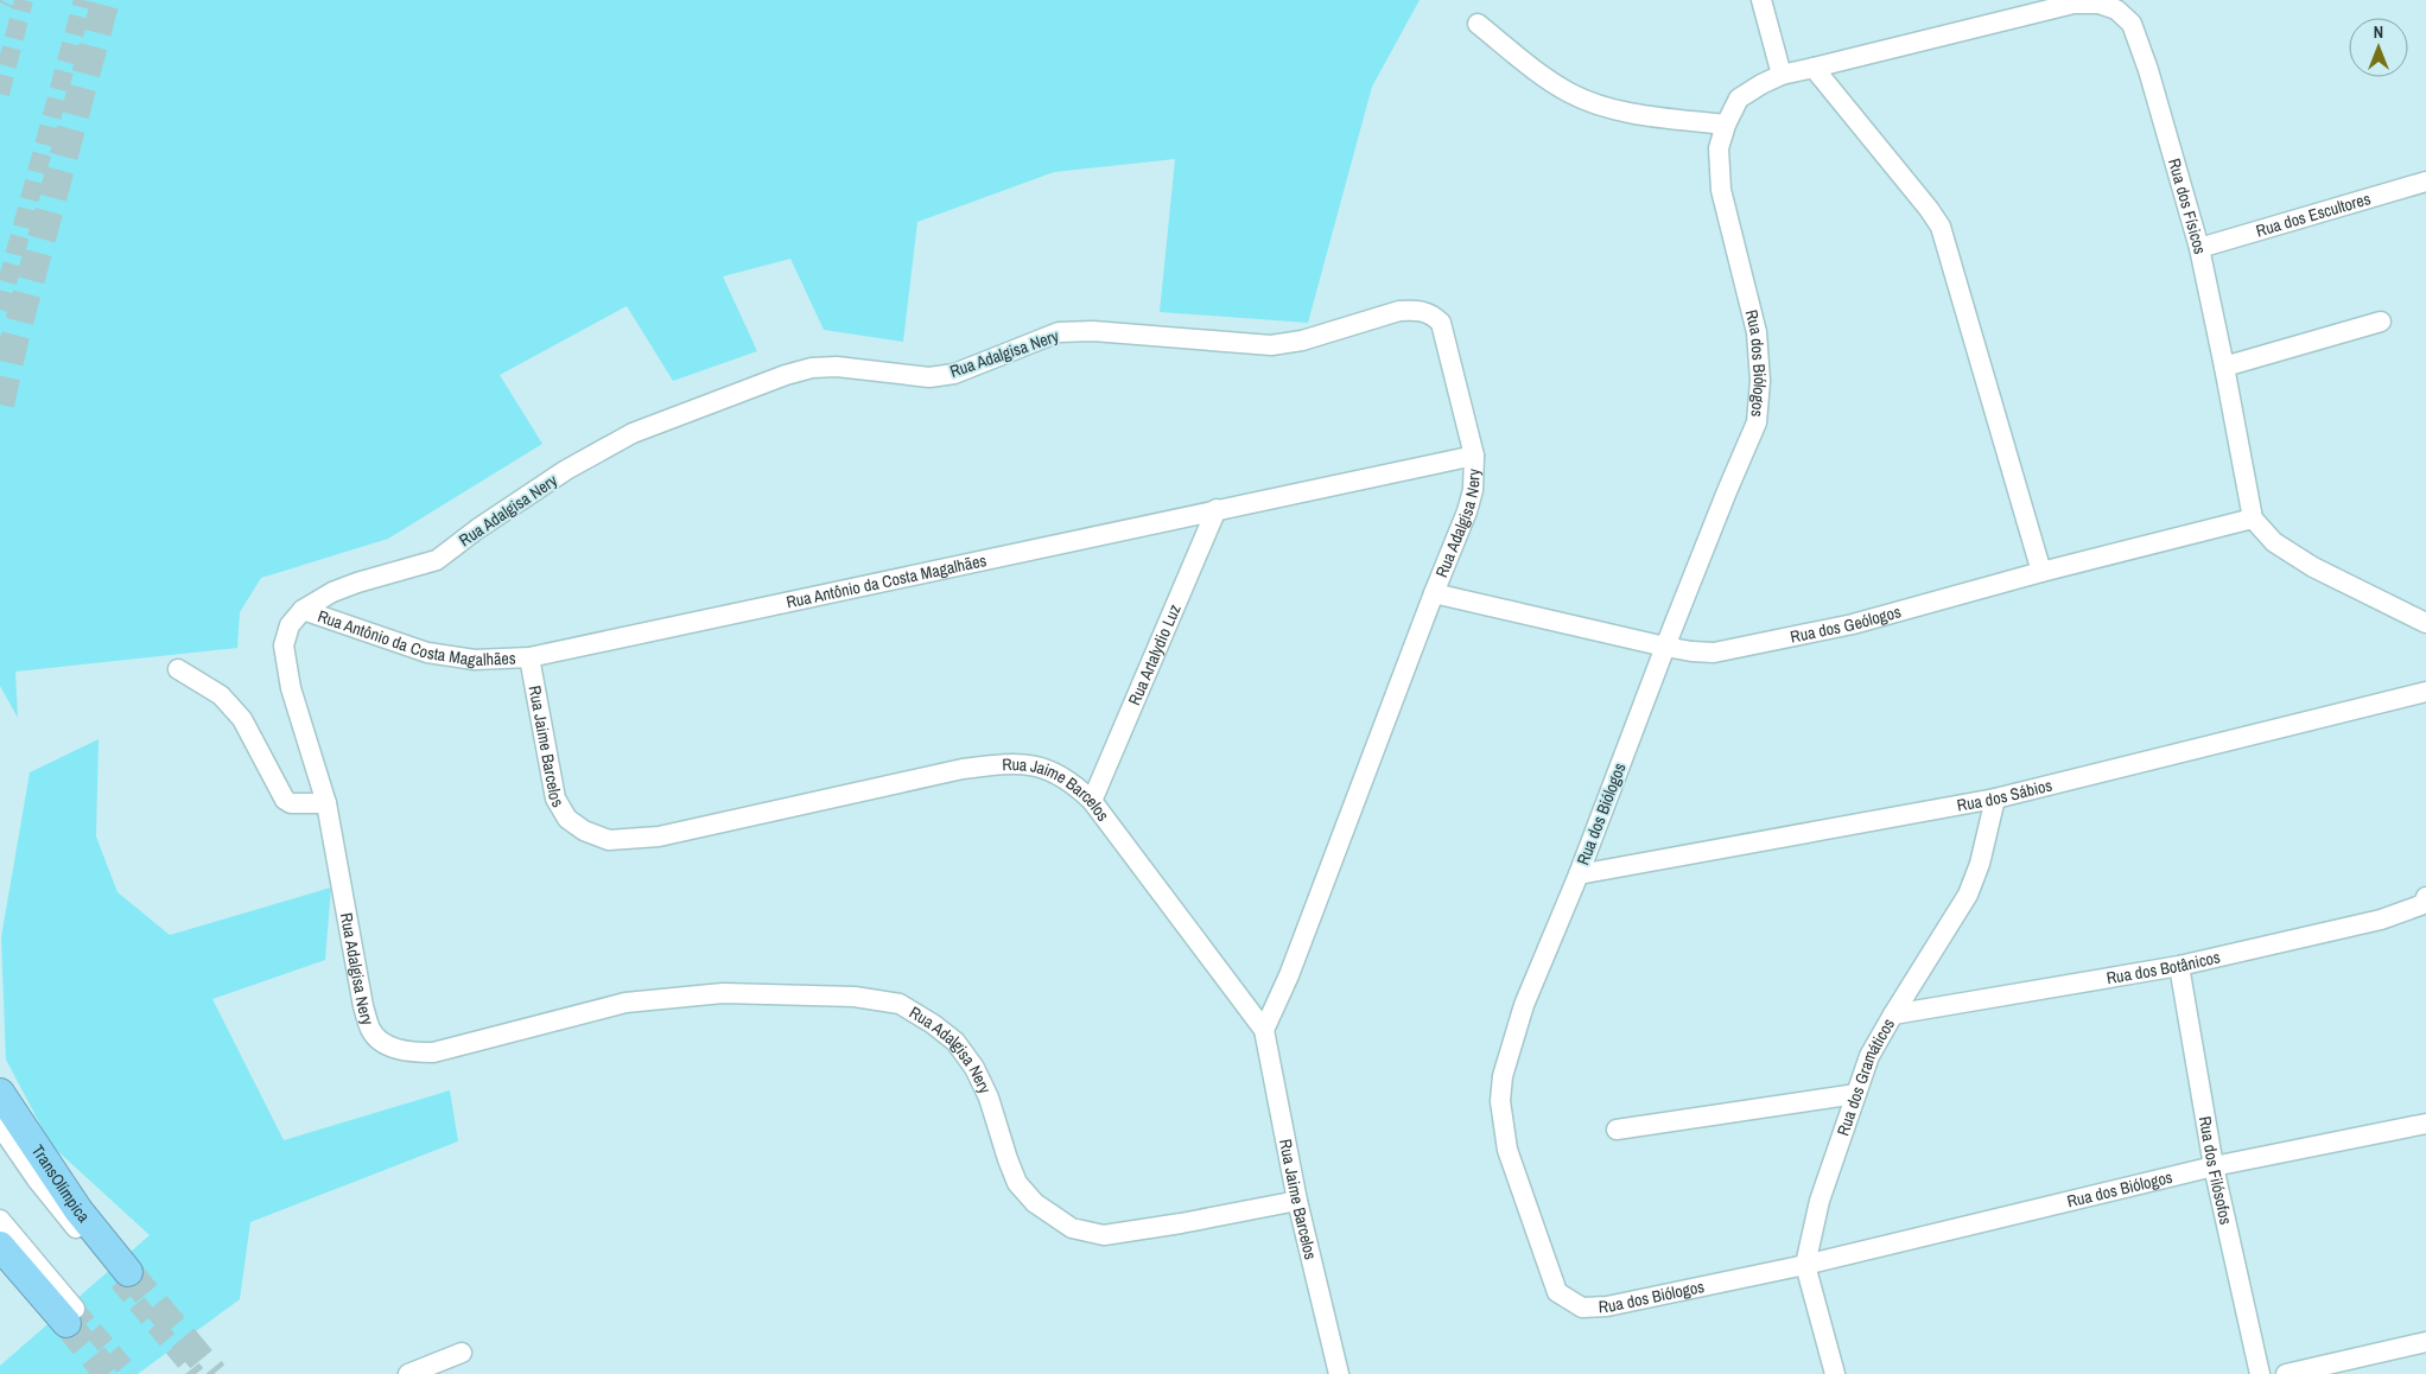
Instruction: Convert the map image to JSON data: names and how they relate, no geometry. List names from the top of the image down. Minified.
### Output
{"streets":{"highway":["TransOlímpica"],"street":["Rua dos Físicos","Rua dos Escultores","Rua Adalgisa Nery","Rua dos Biólogos","Rua Antônio da Costa Magalhães","Rua dos Geólogos","Rua Artalydio Luz","Rua Jaime Barcelos","Rua dos Sábios","Rua dos Botânicos","Rua dos Gramáticos","Rua dos Filósofos"]},"crossings":[["Rua dos Físicos","Rua dos Escultores"],["Rua dos Físicos","Rua dos Biólogos"],["Rua dos Físicos","Rua dos Geólogos"],["Rua Adalgisa Nery","Rua Antônio da Costa Magalhães"],["Rua Adalgisa Nery","Rua dos Geólogos"],["Rua Adalgisa Nery","Rua Jaime Barcelos"],["Rua dos Biólogos","Rua dos Geólogos"],["Rua dos Biólogos","Rua dos Sábios"],["Rua dos Biólogos","Rua dos Gramáticos"],["Rua dos Biólogos","Rua dos Filósofos"],["Rua Antônio da Costa Magalhães","Rua Artalydio Luz"],["Rua Antônio da Costa Magalhães","Rua Jaime Barcelos"],["Rua Artalydio Luz","Rua Jaime Barcelos"],["Rua dos Sábios","Rua dos Gramáticos"],["Rua dos Botânicos","Rua dos Gramáticos"],["Rua dos Botânicos","Rua dos Filósofos"]],"north":"top"}
